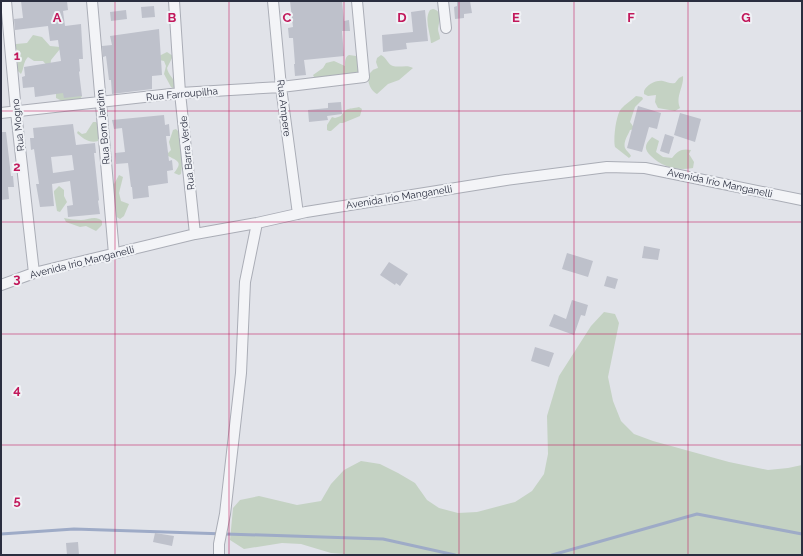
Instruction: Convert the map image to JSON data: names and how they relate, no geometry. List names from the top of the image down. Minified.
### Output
{"streets":{"street":["Rua Farroupilha","Rua Ampere","Rua Mogno","Rua Bom Jardim","Rua Barra Verde","Avenida Irio Manganelli"]},"crossings":[["Rua Farroupilha","Rua Ampere"],["Rua Farroupilha","Rua Mogno"],["Rua Farroupilha","Rua Bom Jardim"],["Rua Farroupilha","Rua Barra Verde"],["Rua Ampere","Avenida Irio Manganelli"],["Rua Mogno","Avenida Irio Manganelli"],["Rua Bom Jardim","Avenida Irio Manganelli"],["Rua Barra Verde","Avenida Irio Manganelli"]],"grid":{"columns":["A","B","C","D","E","F","G"],"rows":["1","2","3","4","5"]}}
